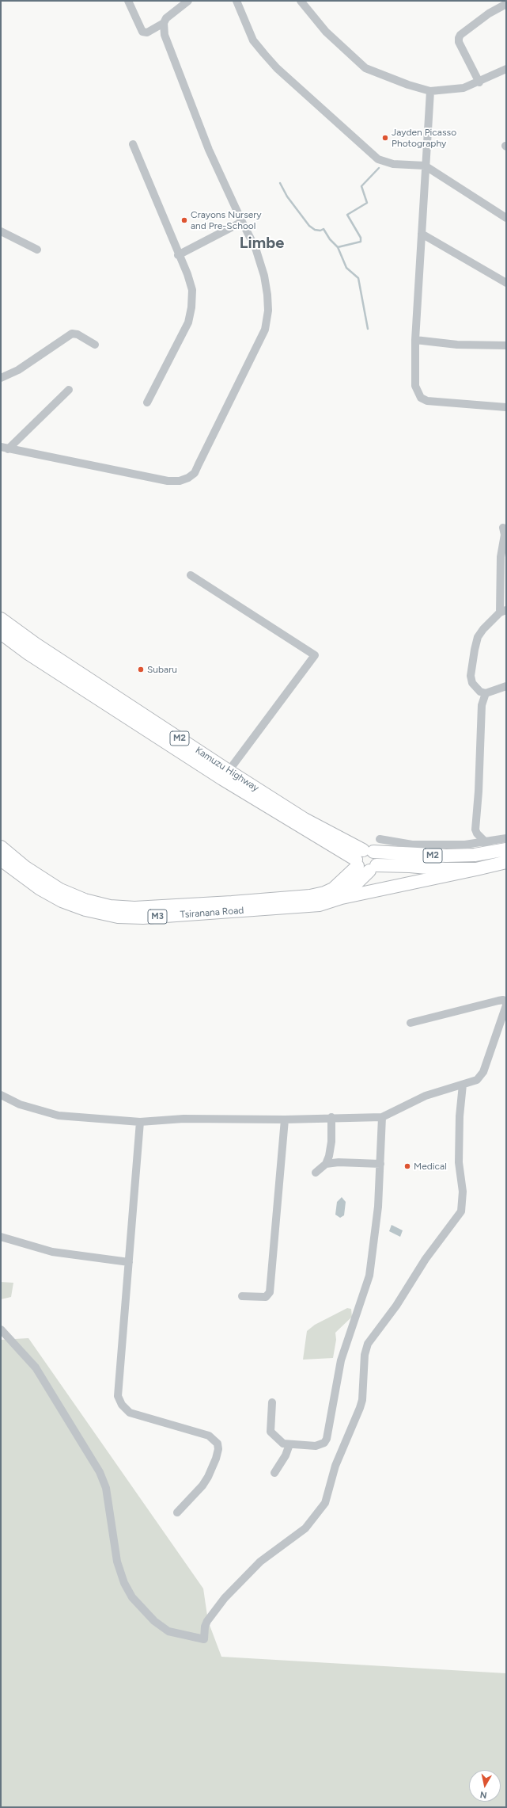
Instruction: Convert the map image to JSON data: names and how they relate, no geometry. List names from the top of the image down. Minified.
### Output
{"streets":{"highway":["M2","Kamuzu Highway","Tsiranana Road","M3"]},"crossings":[["Kamuzu Highway","Tsiranana Road"]],"districts":["Limbe"],"places":["Jayden Picasso Photography","Crayons Nursery and Pre-School","Subaru","Medical"],"north":"bottom"}
